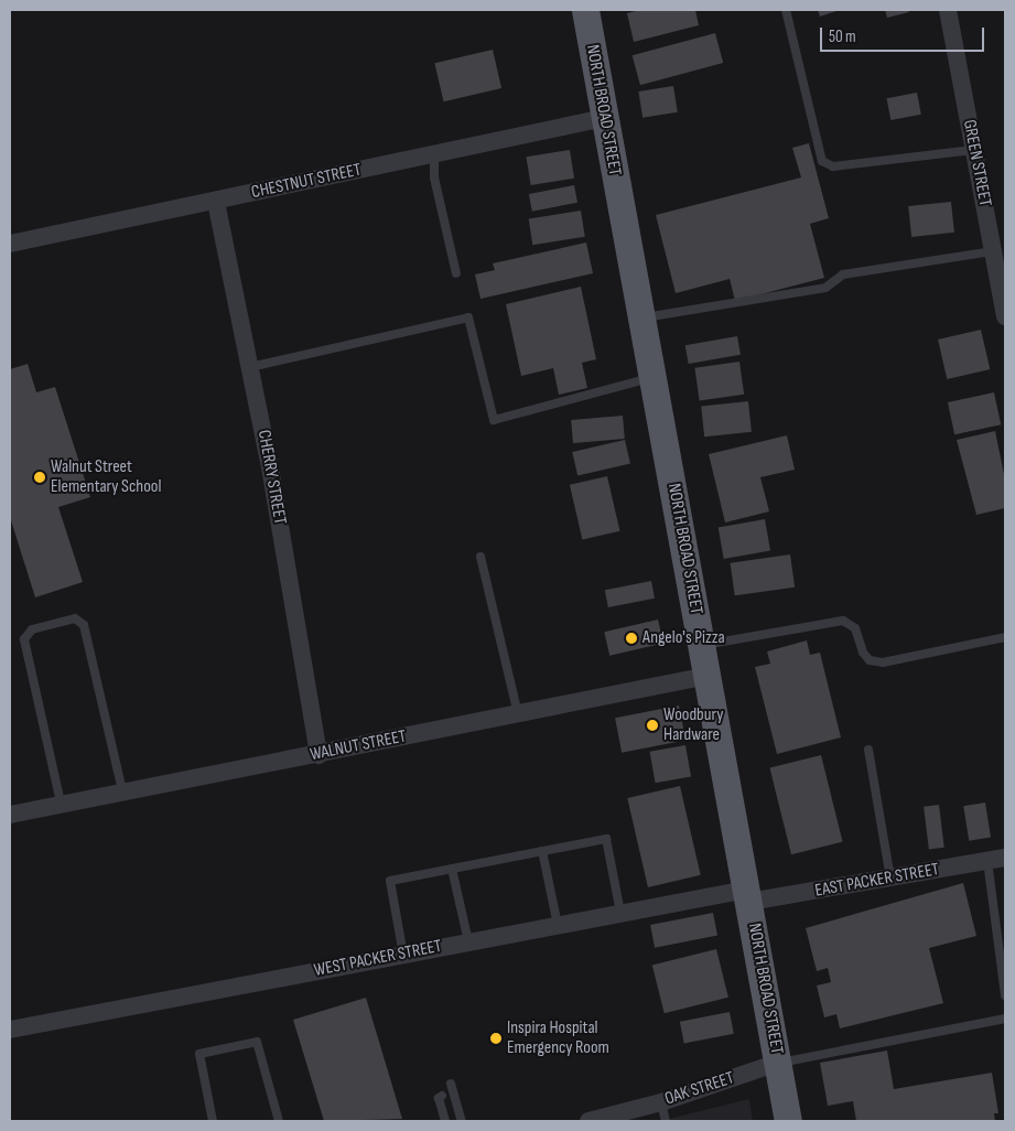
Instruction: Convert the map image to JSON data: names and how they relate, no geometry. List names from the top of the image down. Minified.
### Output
{"streets":{"main road":["NORTH BROAD STREET"],"street":["GREEN STREET","CHESTNUT STREET","CHERRY STREET","WALNUT STREET","EAST PACKER STREET","WEST PACKER STREET","OAK STREET"]},"crossings":[["NORTH BROAD STREET","CHESTNUT STREET"],["NORTH BROAD STREET","WALNUT STREET"],["NORTH BROAD STREET","EAST PACKER STREET"],["NORTH BROAD STREET","WEST PACKER STREET"],["NORTH BROAD STREET","OAK STREET"],["CHESTNUT STREET","CHERRY STREET"],["CHERRY STREET","WALNUT STREET"],["EAST PACKER STREET","WEST PACKER STREET"]],"places":["Walnut Street Elementary School","Angelo's Pizza","Woodbury Hardware","Inspira Hospital Emergency Room"],"scale_bar":"50 m"}
